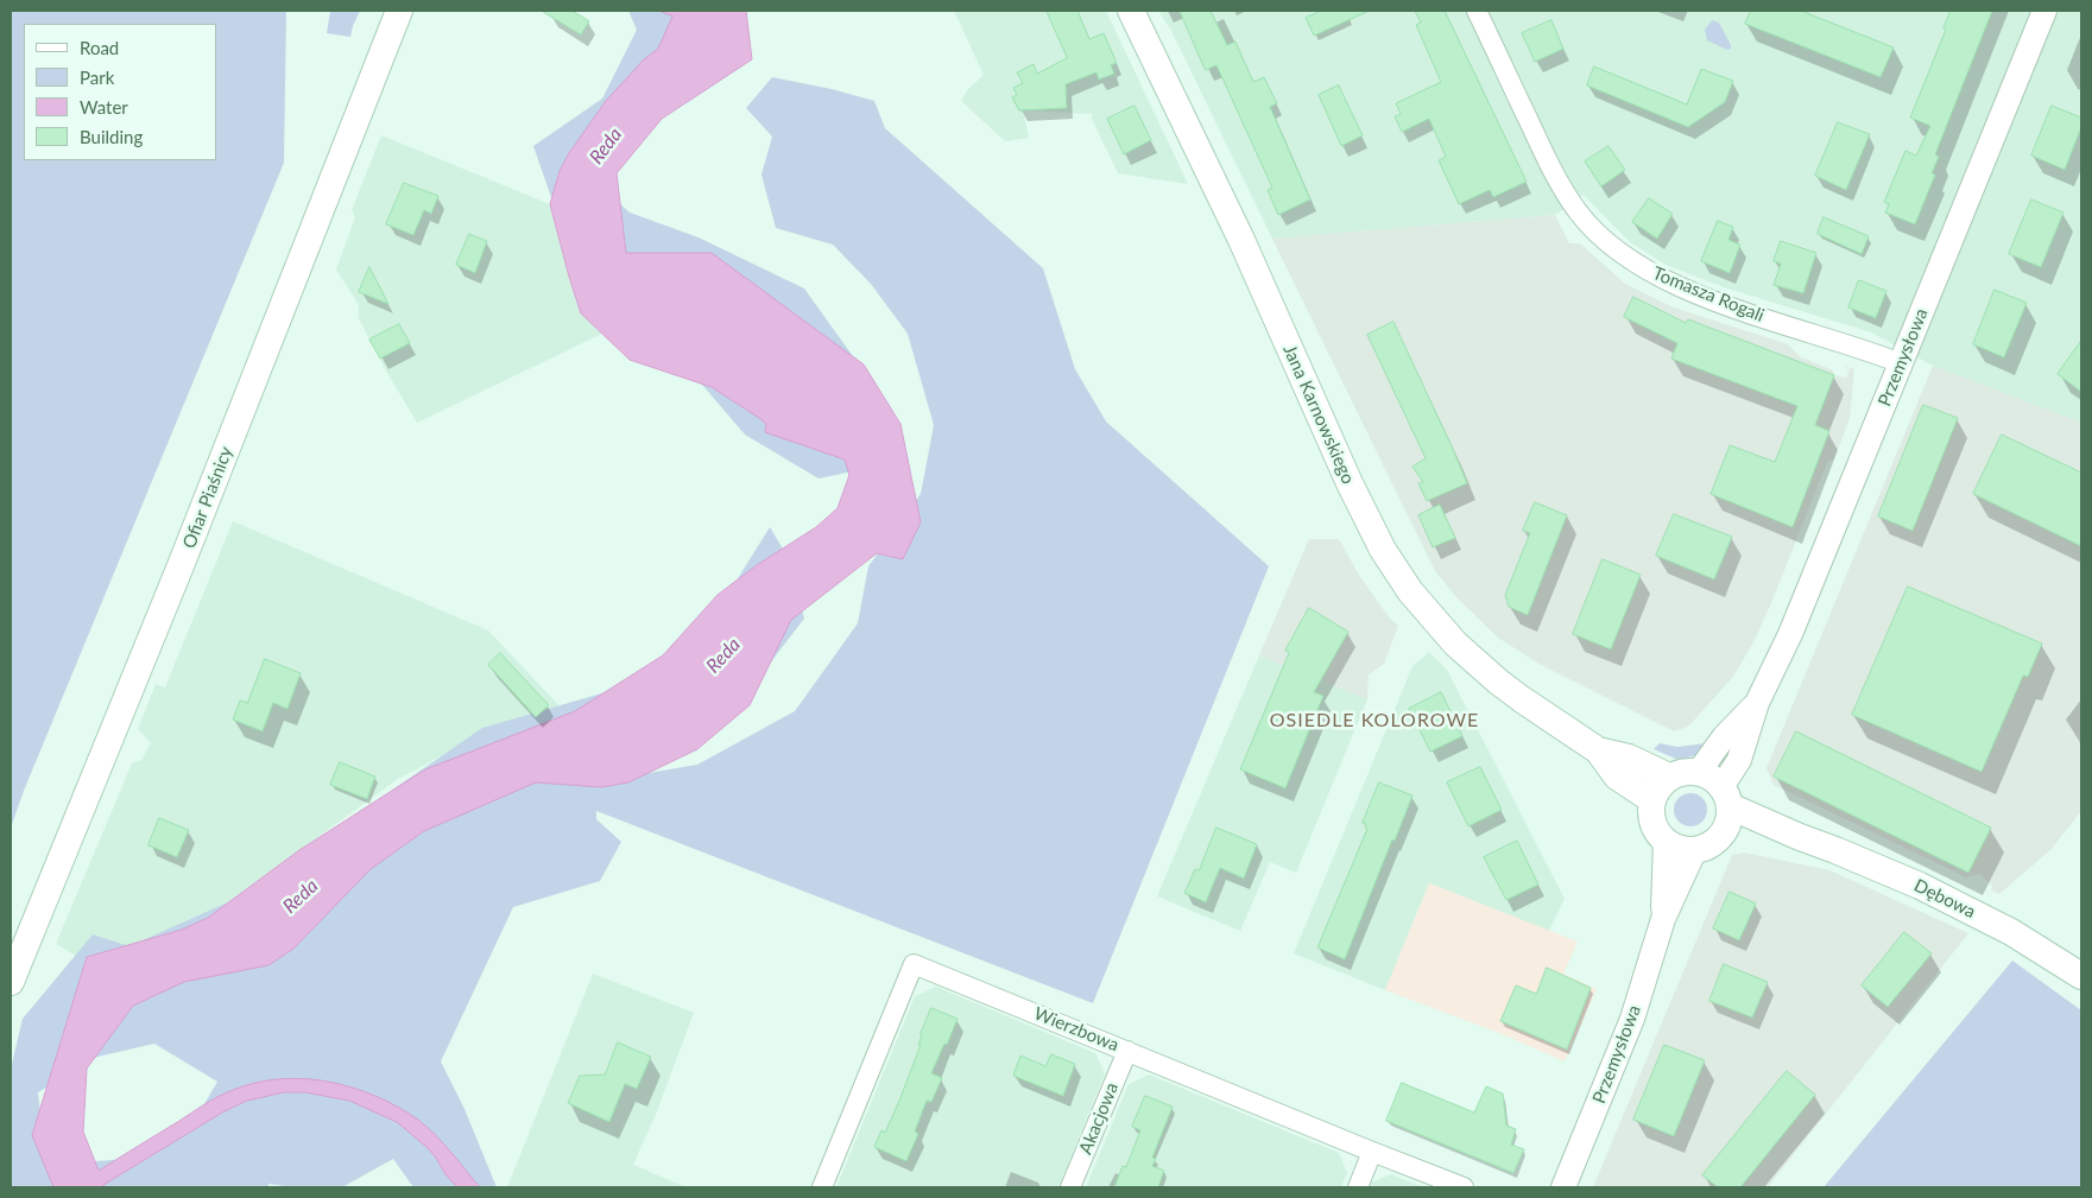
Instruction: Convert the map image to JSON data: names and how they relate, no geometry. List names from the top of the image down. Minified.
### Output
{"streets":{"main road":["Jana Karnowskiego","Ofiar Piaśnicy","Dębowa"],"street":["Tomasza Rogali","Przemysłowa","Wierzbowa","Akacjowa"]},"crossings":[["Tomasza Rogali","Przemysłowa"],["Przemysłowa","Jana Karnowskiego"],["Przemysłowa","Dębowa"],["Jana Karnowskiego","Dębowa"],["Wierzbowa","Akacjowa"]],"districts":["OSIEDLE KOLOROWE"],"water":["Reda"],"legend":["Road","Park","Water","Building"]}
